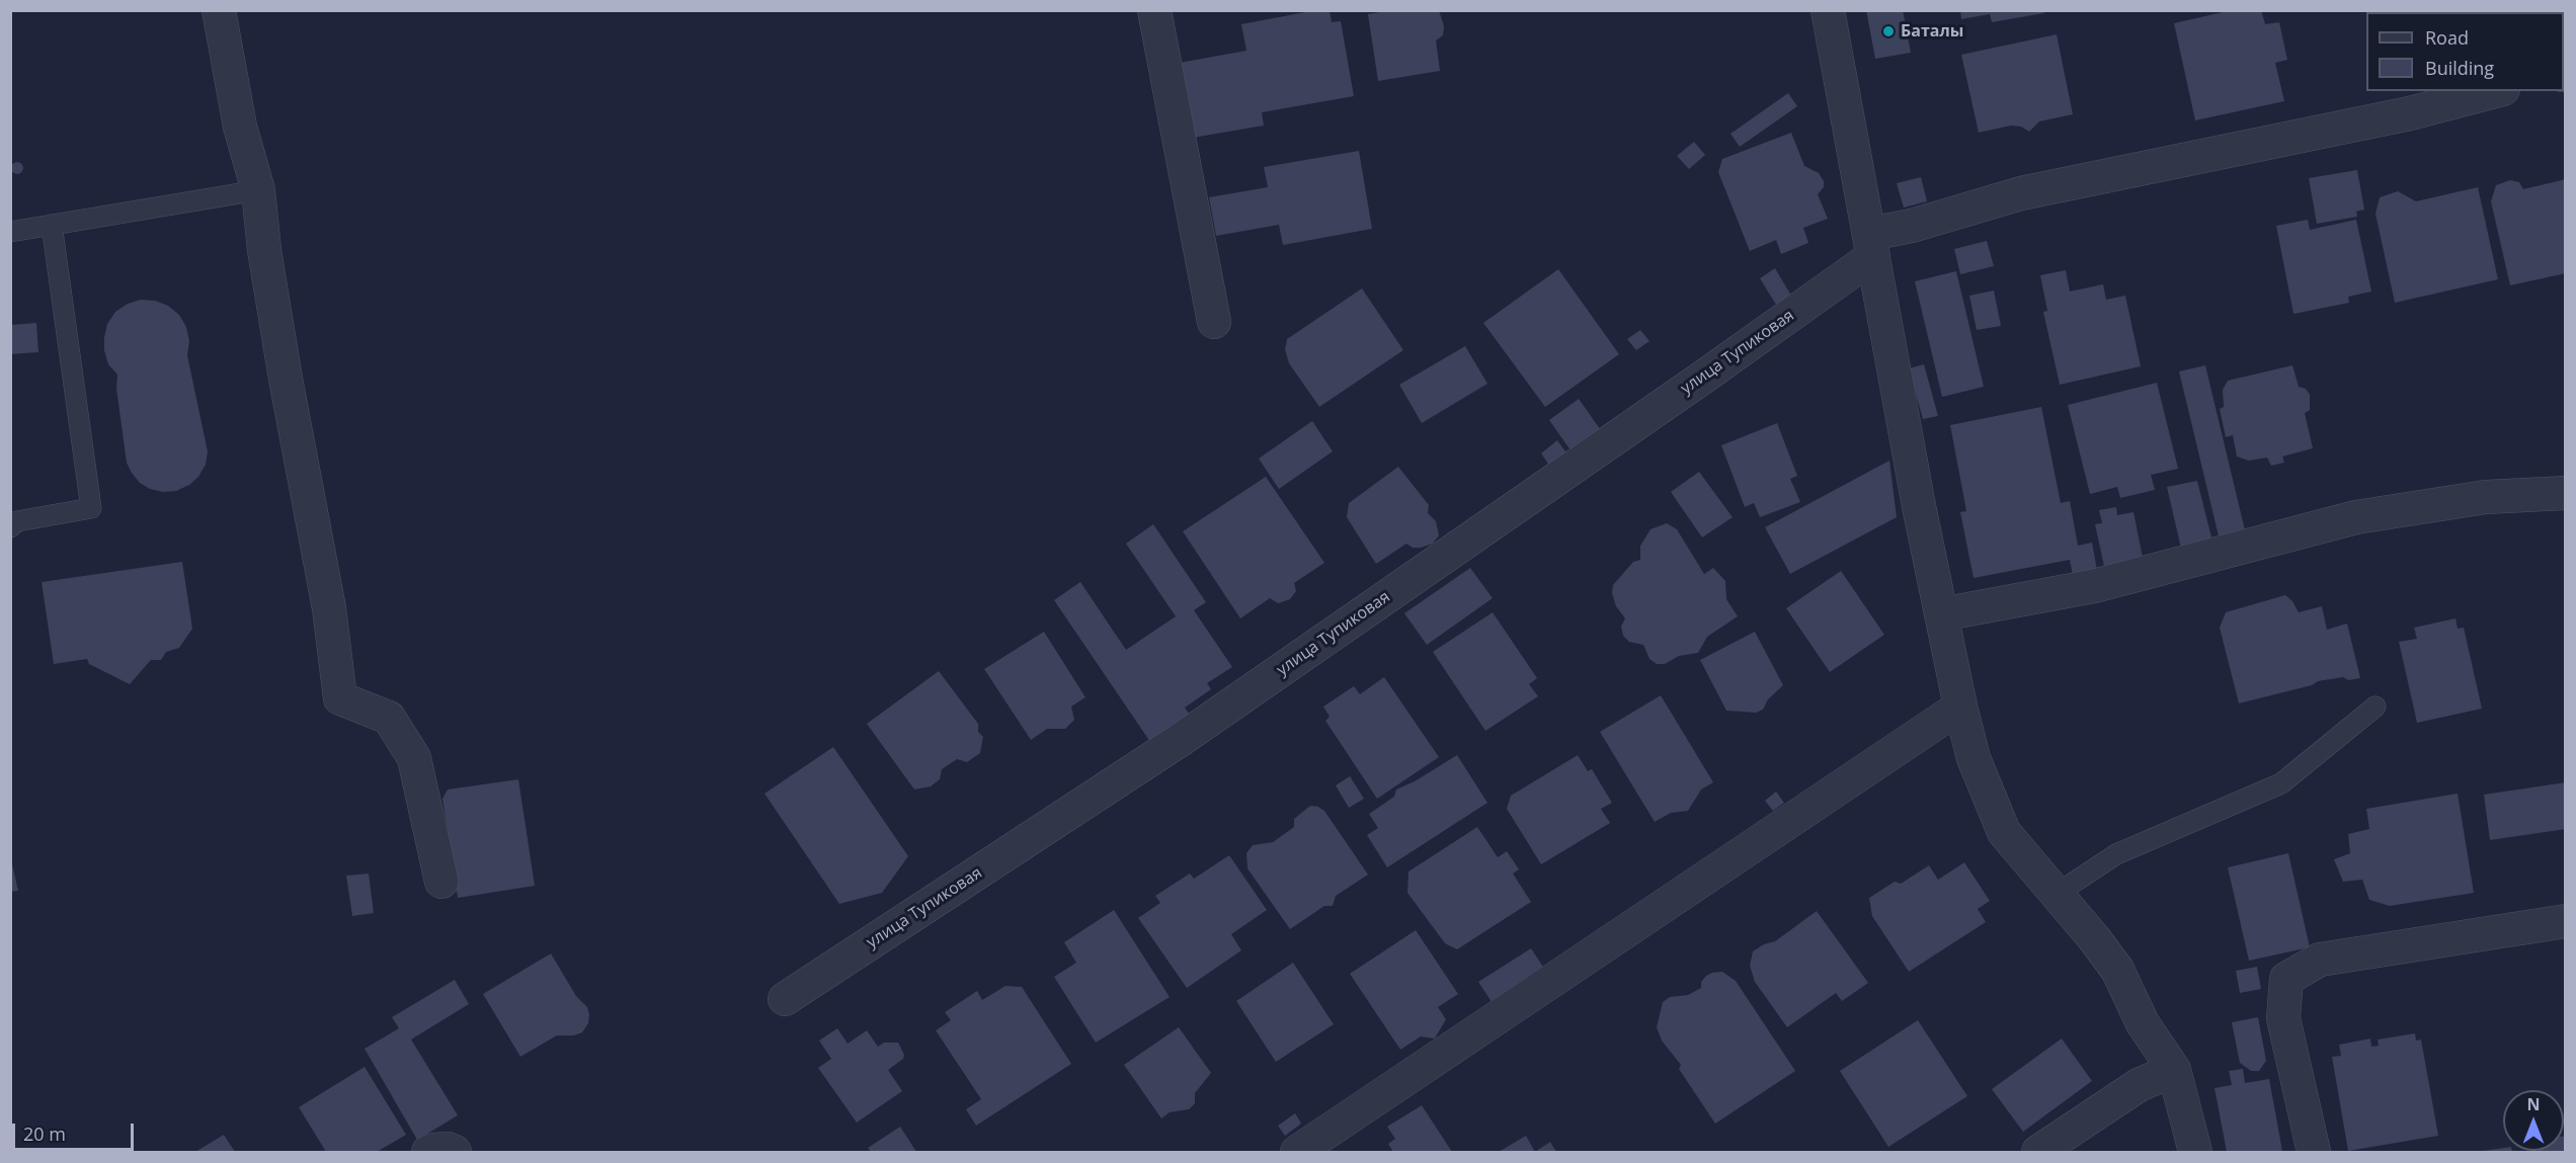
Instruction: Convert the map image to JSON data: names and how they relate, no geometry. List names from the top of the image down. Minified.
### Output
{"streets":{"street":["улица Тупиковая"]},"places":["Баталы"],"legend":["Road","Building"],"scale_bar":"20 m","north":"top"}
